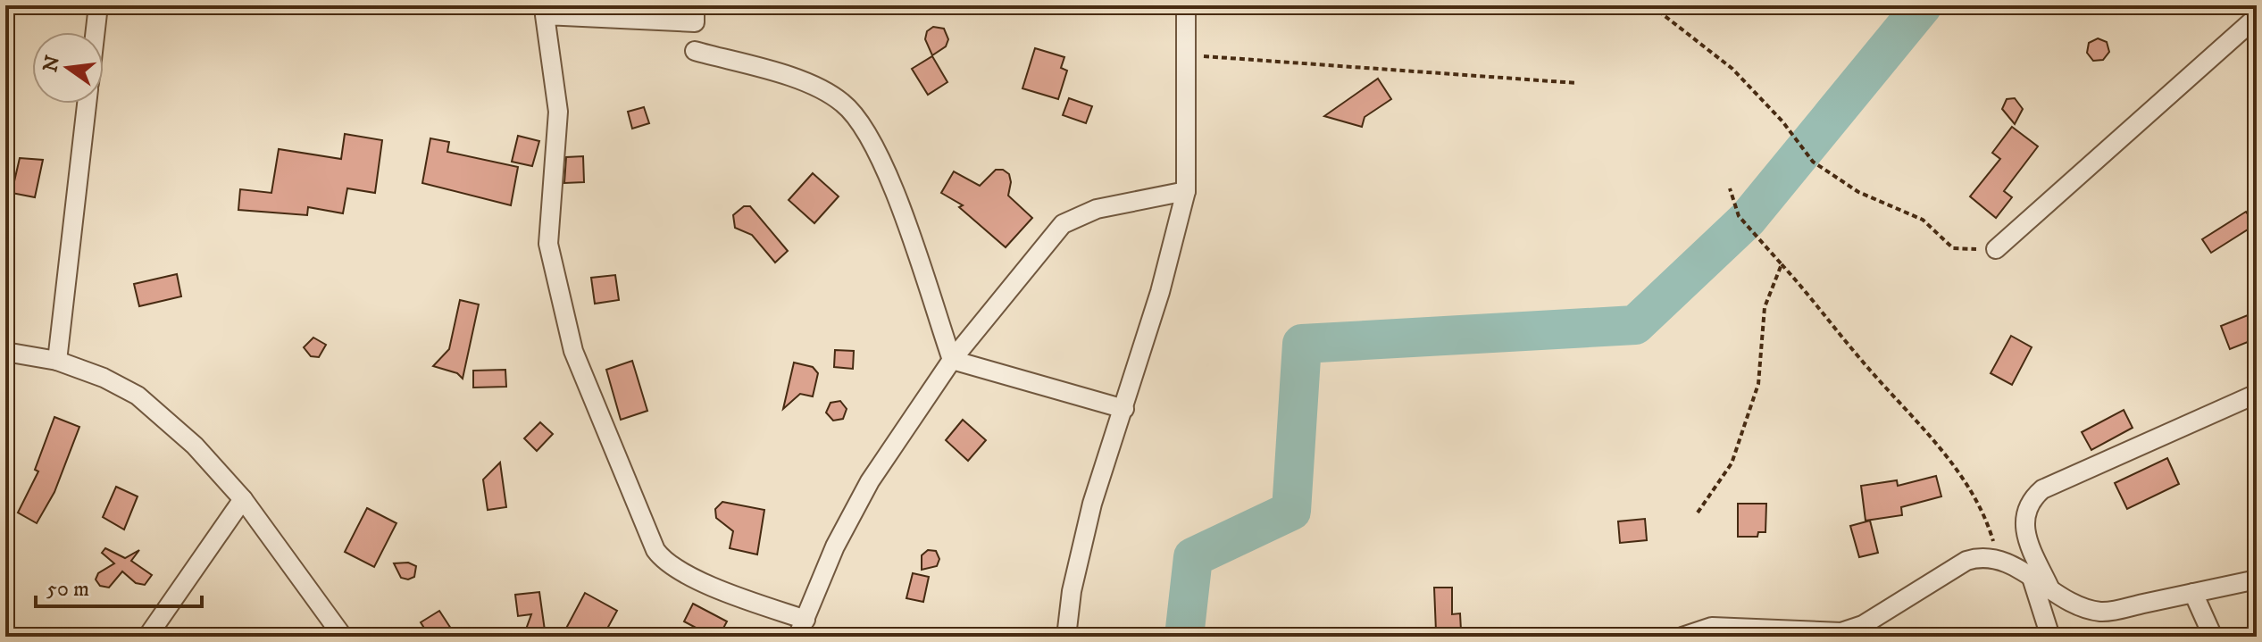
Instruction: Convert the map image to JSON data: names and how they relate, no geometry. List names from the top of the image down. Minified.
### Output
{"scale_bar":"50 m","north":"left"}
